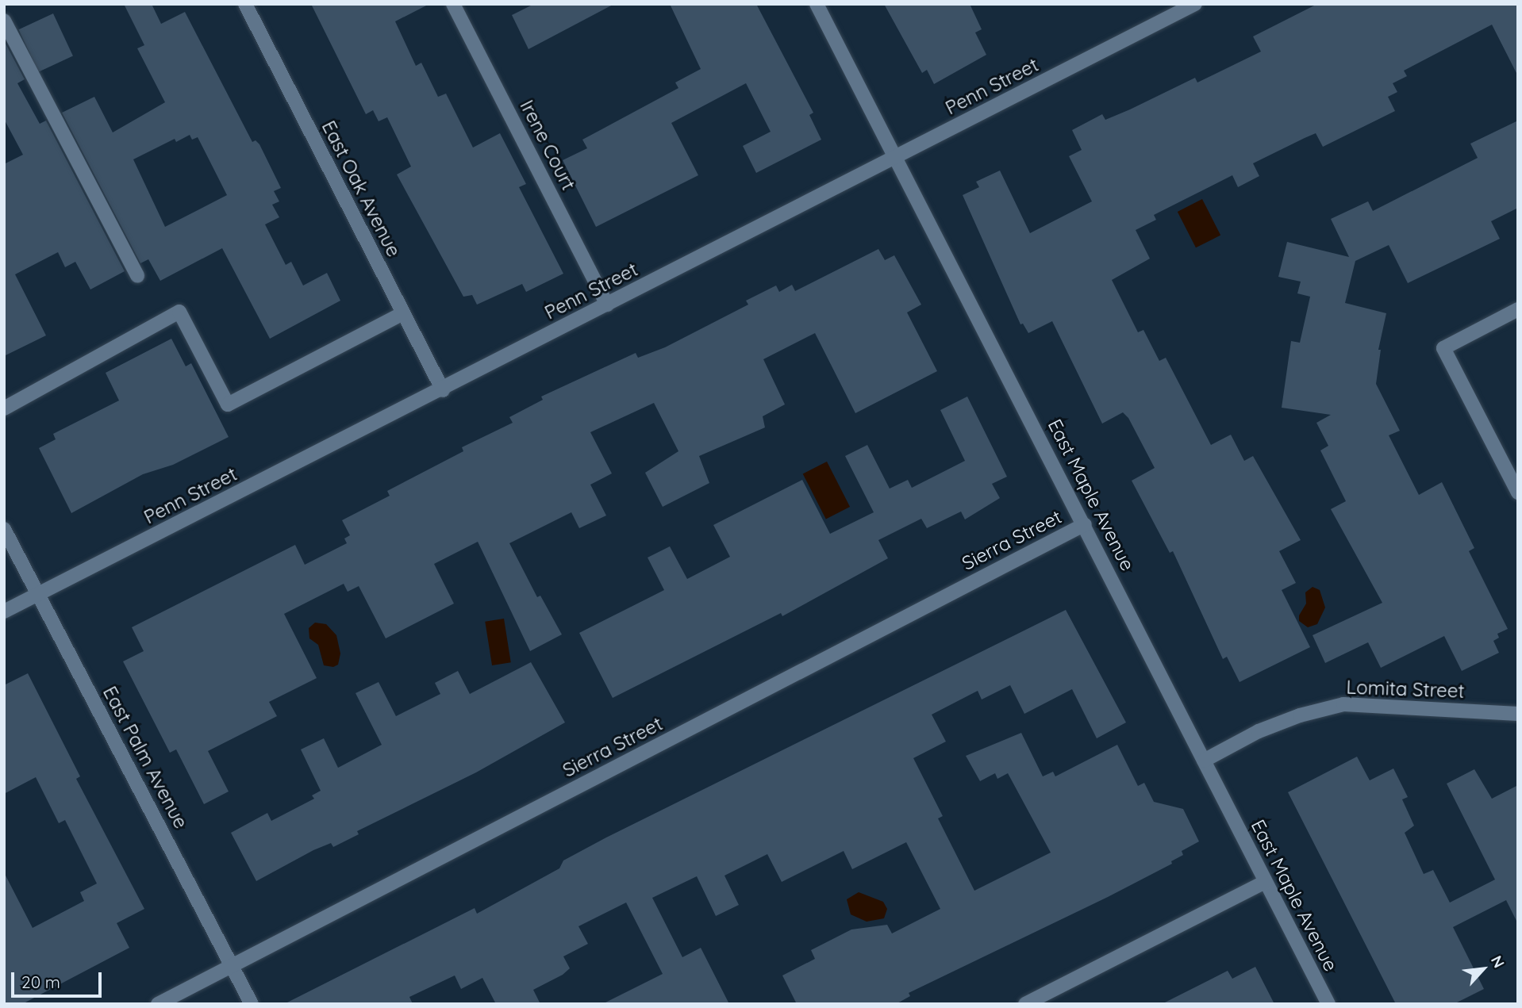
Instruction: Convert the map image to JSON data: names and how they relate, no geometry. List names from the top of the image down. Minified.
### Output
{"streets":{"street":["Penn Street","Irene Court","East Oak Avenue","East Maple Avenue","Sierra Street","Lomita Street","East Palm Avenue"]},"crossings":[["Penn Street","Irene Court"],["Penn Street","East Oak Avenue"],["Penn Street","East Maple Avenue"],["Penn Street","East Palm Avenue"],["East Maple Avenue","Sierra Street"],["East Maple Avenue","Lomita Street"],["Sierra Street","East Palm Avenue"]],"scale_bar":"20 m","north":"top right"}
